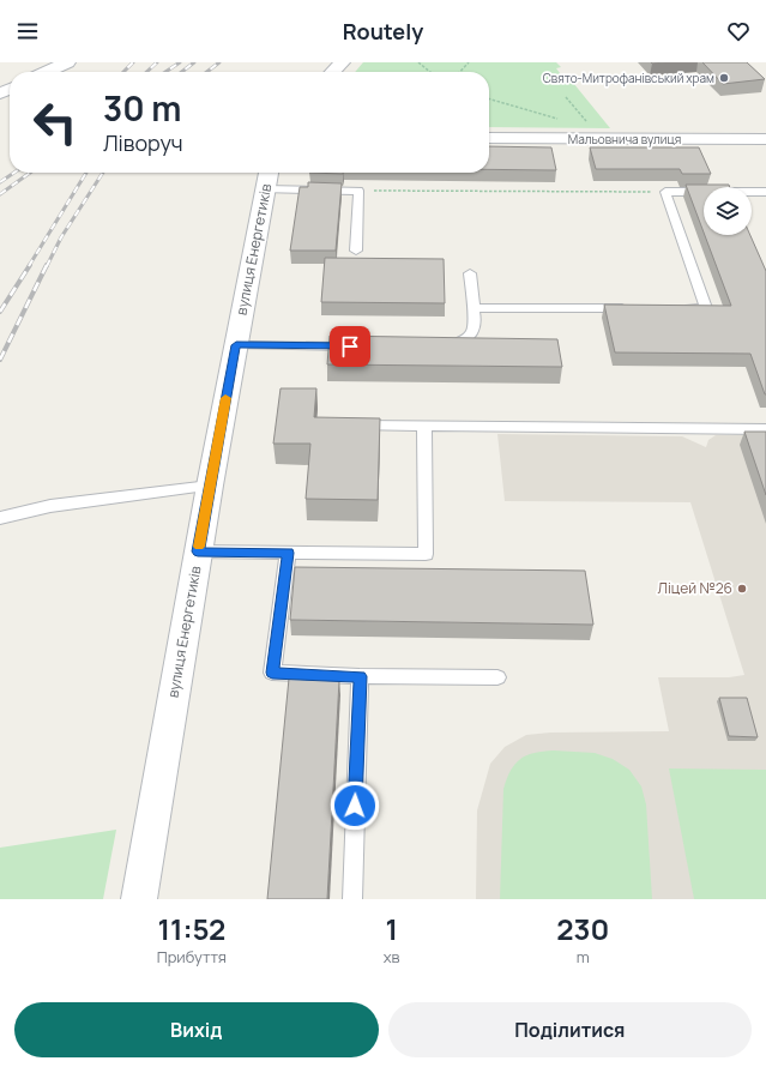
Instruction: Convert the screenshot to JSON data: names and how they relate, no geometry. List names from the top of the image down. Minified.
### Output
{"streets":{"street":["Мальовнича вулиця","вулиця Енергетиків"]},"places":["Свято-Митрофанівський храм","Ліцей №26"],"page":{"header":"Routely","turn":["30 m","Ліворуч"],"eta":["11:52","Прибуття","1","хв","230","m"],"buttons":["Вихід","Поділитися"]}}
